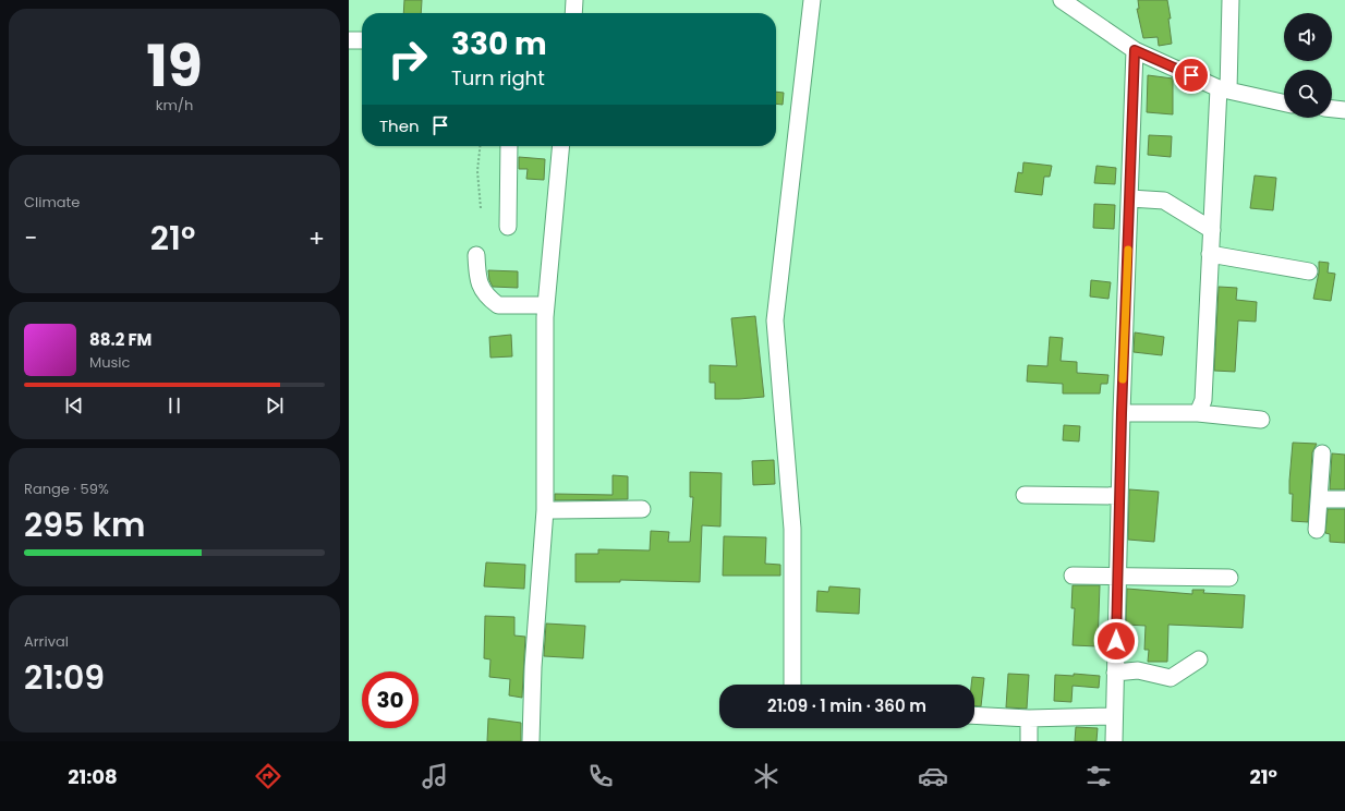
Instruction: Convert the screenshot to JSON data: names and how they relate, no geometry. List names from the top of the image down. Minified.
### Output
{"page":{"tile":[["19","km/h"],"Climate",["Range · 59%","295 km"],["Arrival","21:09"]],"turn":["330 m","Turn right"],"then":"Then","heat":["−","21°","+"],"song":["88.2 FM","Music"],"limit":"30","trip":"21:09 · 1 min · 360 m","tabs":["21:08","21°"]}}
